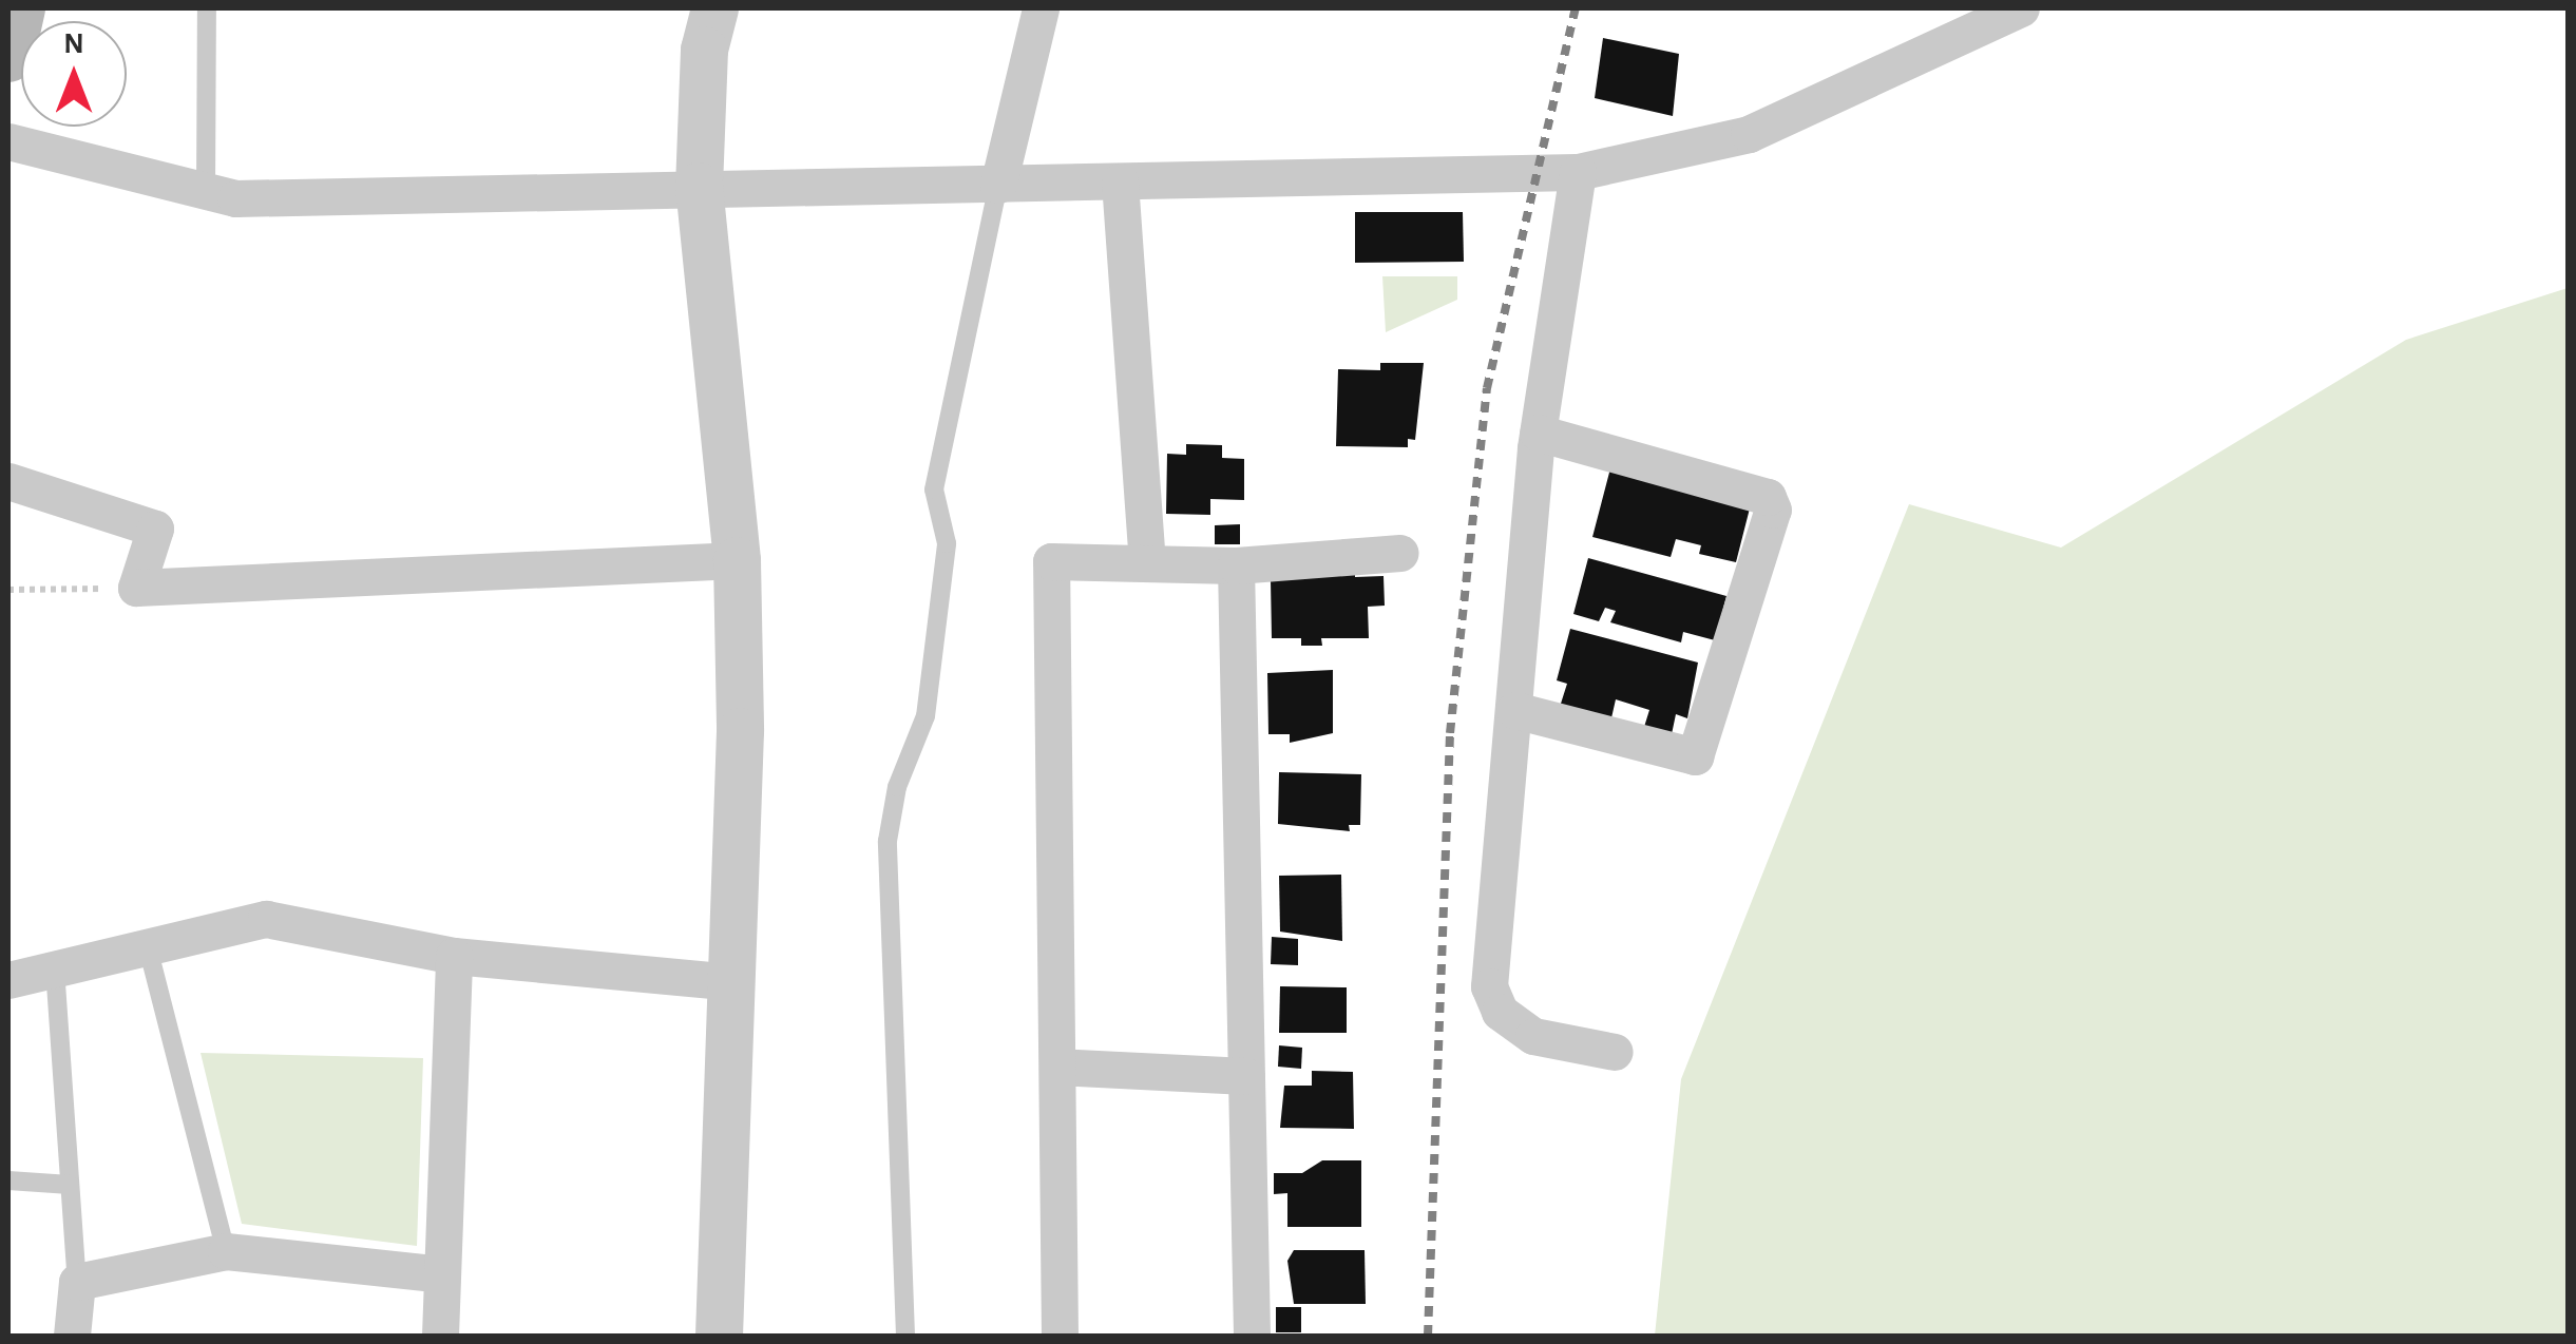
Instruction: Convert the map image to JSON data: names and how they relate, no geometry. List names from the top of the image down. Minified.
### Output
{"north":"top"}
